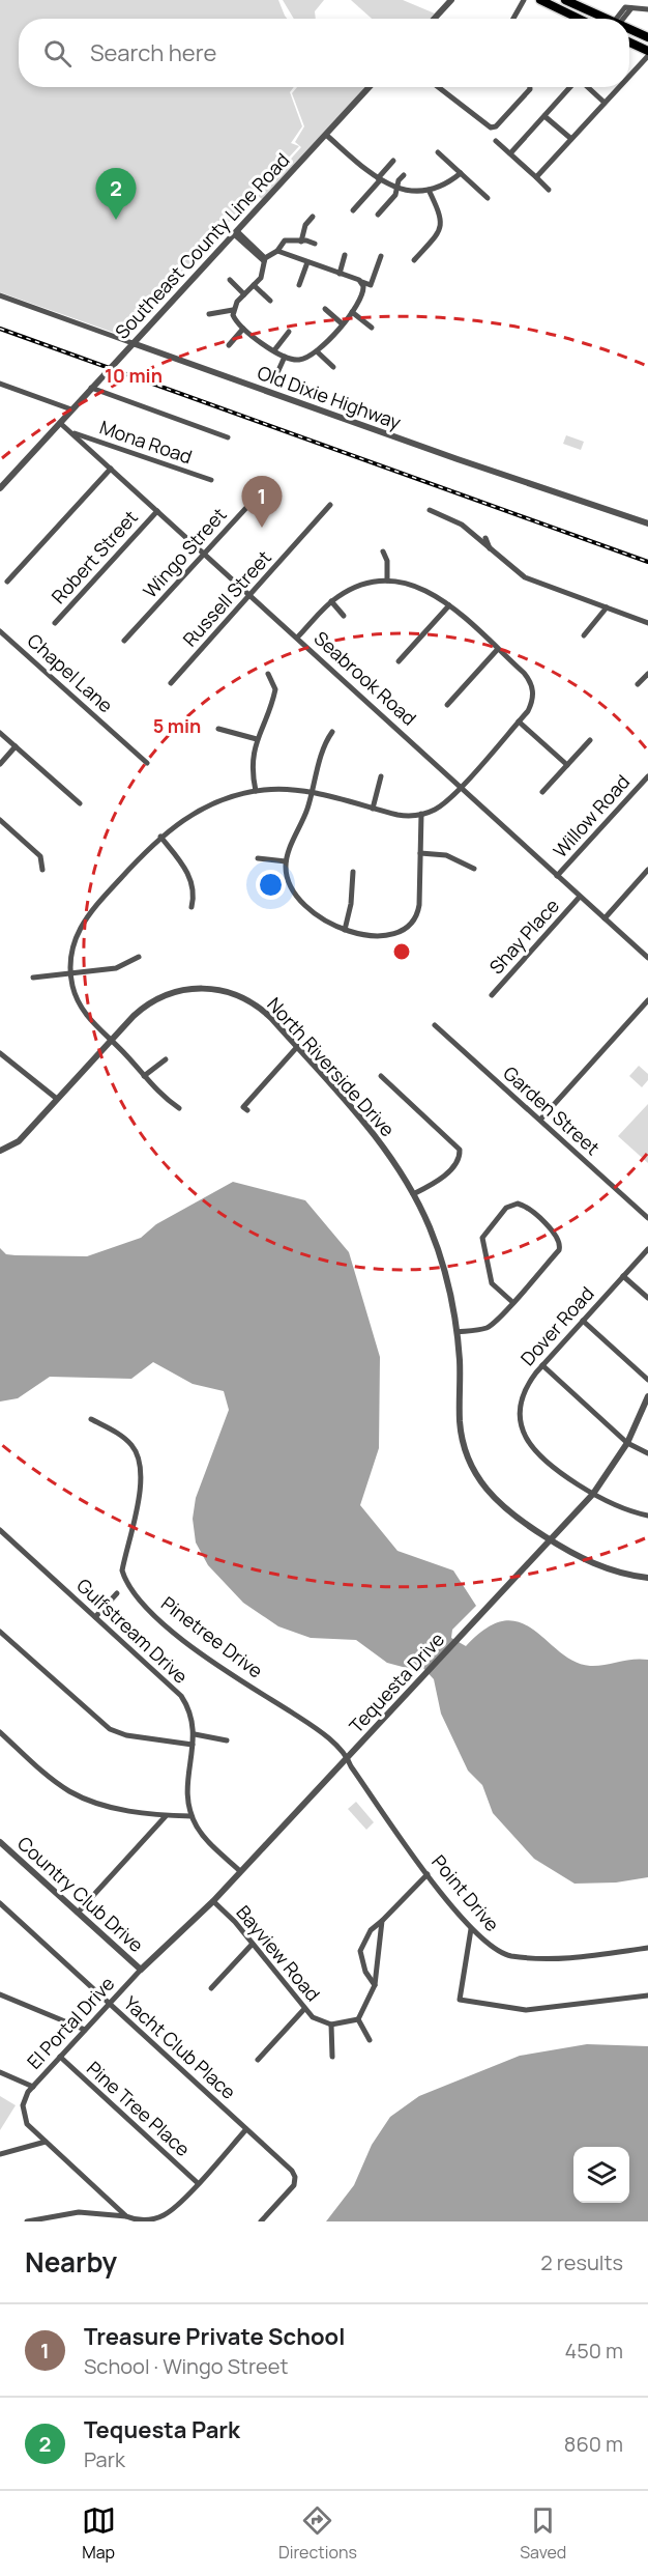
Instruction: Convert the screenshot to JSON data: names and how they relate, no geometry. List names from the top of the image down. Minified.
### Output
{"streets":{"street":["Southeast County Line Road","Old Dixie Highway","Mona Road","Wingo Street","Robert Street","Russell Street","Chapel Lane","Seabrook Road","Willow Road","Shay Place","North Riverside Drive","Garden Street","Dover Road","Gulfstream Drive","Pinetree Drive","Tequesta Drive","Point Drive","Country Club Drive","Bayview Road","El Portal Drive","Yacht Club Place","Pine Tree Place"]},"crossings":[["Southeast County Line Road","Old Dixie Highway"],["Southeast County Line Road","Seabrook Road"],["Mona Road","Seabrook Road"],["Wingo Street","Seabrook Road"],["Robert Street","Seabrook Road"],["Russell Street","Seabrook Road"],["Seabrook Road","Willow Road"],["Seabrook Road","Shay Place"],["North Riverside Drive","Tequesta Drive"],["Dover Road","Tequesta Drive"],["Gulfstream Drive","Tequesta Drive"],["Pinetree Drive","Tequesta Drive"],["Pinetree Drive","Point Drive"],["Tequesta Drive","Point Drive"],["Tequesta Drive","Country Club Drive"],["Tequesta Drive","Bayview Road"],["Tequesta Drive","El Portal Drive"],["Country Club Drive","El Portal Drive"],["El Portal Drive","Yacht Club Place"],["El Portal Drive","Pine Tree Place"]],"page":{"search":"Search here","pins":["2","1"],"heading":["Nearby","2 results"],"list":[{"mark":"1","name":"Treasure Private School","note":"School · Wingo Street","value":"450 m"},{"mark":"2","name":"Tequesta Park","note":"Park","value":"860 m"}],"nav":["Map","Directions","Saved"]},"rings":["10 min","5 min"]}
